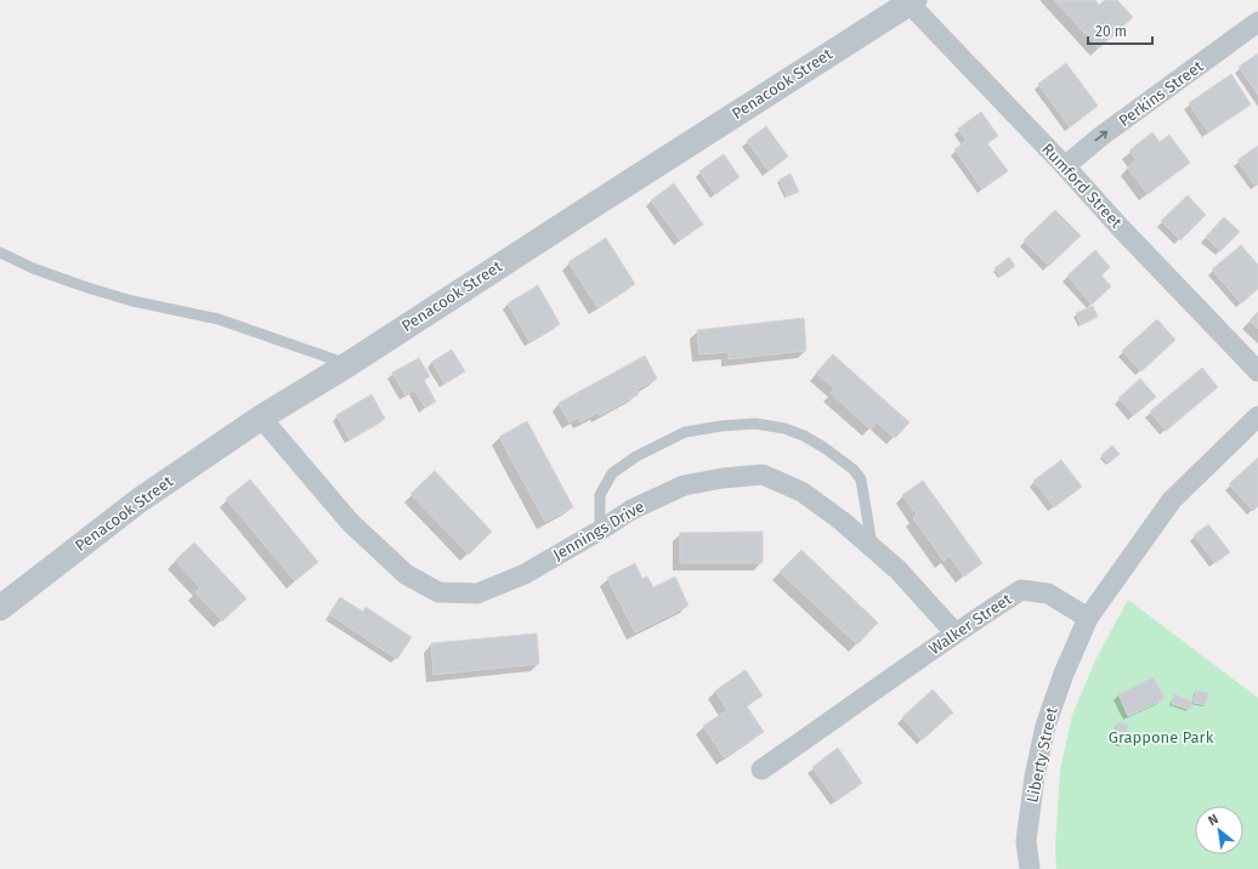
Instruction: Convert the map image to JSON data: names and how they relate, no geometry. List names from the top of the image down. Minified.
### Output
{"streets":{"street":["Penacook Street","Perkins Street","Rumford Street","Jennings Drive","Walker Street","Liberty Street"]},"crossings":[["Penacook Street","Rumford Street"],["Penacook Street","Jennings Drive"],["Perkins Street","Rumford Street"],["Jennings Drive","Walker Street"],["Walker Street","Liberty Street"]],"one_way":["Perkins Street"],"parks":["Grappone Park"],"scale_bar":"20 m","north":"top left"}
